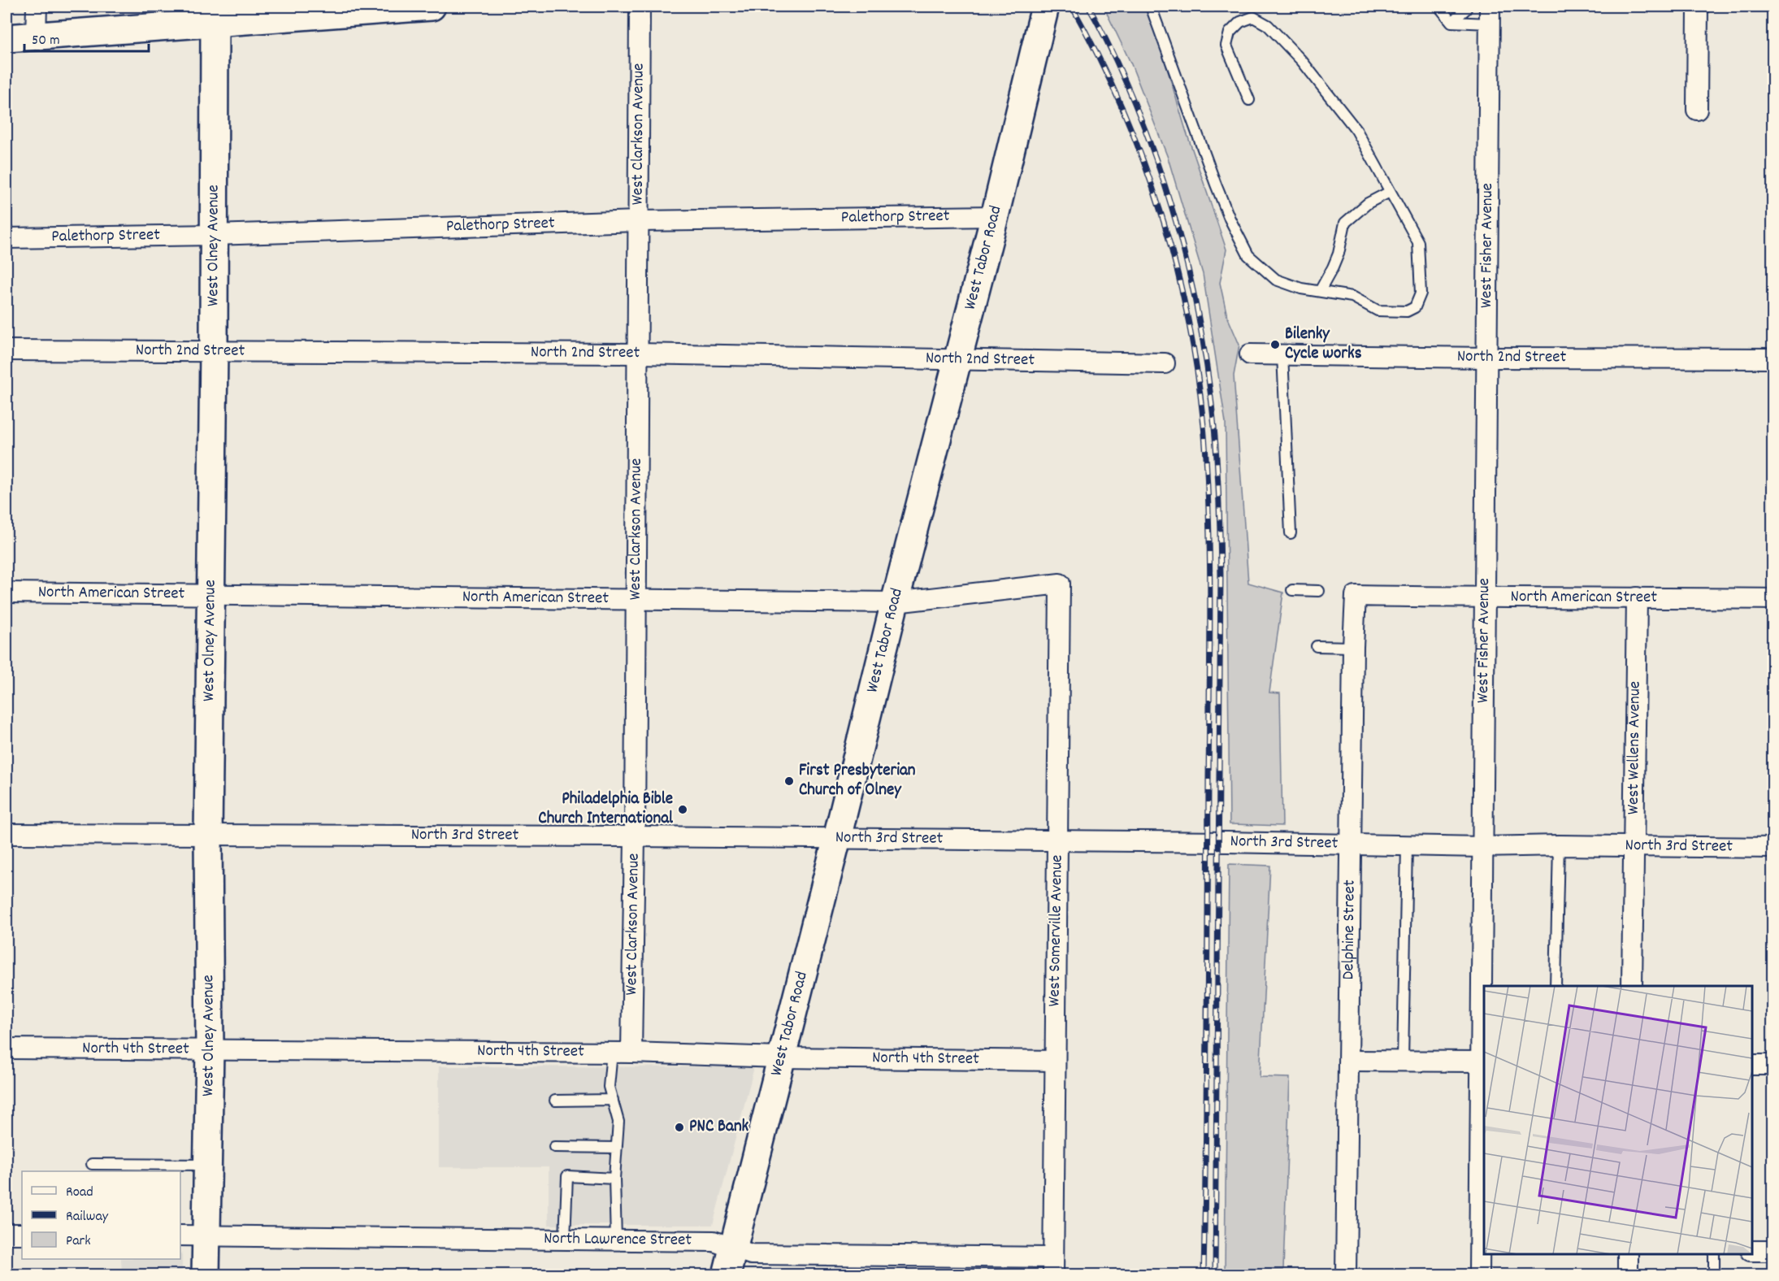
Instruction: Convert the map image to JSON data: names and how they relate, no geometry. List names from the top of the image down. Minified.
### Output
{"streets":{"street":["West Clarkson Avenue","Palethorp Street","West Olney Avenue","West Fisher Avenue","West Tabor Road","North 2nd Street","North American Street","West Wellens Avenue","North 3rd Street","Delphine Street","West Somerville Avenue","North 4th Street","North Lawrence Street"]},"crossings":[["West Clarkson Avenue","Palethorp Street"],["West Clarkson Avenue","North 2nd Street"],["West Clarkson Avenue","North American Street"],["West Clarkson Avenue","North 3rd Street"],["West Clarkson Avenue","North 4th Street"],["Palethorp Street","West Olney Avenue"],["Palethorp Street","West Tabor Road"],["West Olney Avenue","North 2nd Street"],["West Olney Avenue","North American Street"],["West Olney Avenue","North 3rd Street"],["West Olney Avenue","North 4th Street"],["West Olney Avenue","North Lawrence Street"],["West Fisher Avenue","North 2nd Street"],["West Fisher Avenue","North American Street"],["West Fisher Avenue","North 3rd Street"],["West Tabor Road","North 2nd Street"],["West Tabor Road","North American Street"],["West Tabor Road","North 3rd Street"],["West Tabor Road","North 4th Street"],["West Tabor Road","North Lawrence Street"],["North American Street","West Wellens Avenue"],["North American Street","Delphine Street"],["North American Street","West Somerville Avenue"],["West Wellens Avenue","North 3rd Street"],["North 3rd Street","Delphine Street"],["North 3rd Street","West Somerville Avenue"],["West Somerville Avenue","North 4th Street"],["West Somerville Avenue","North Lawrence Street"]],"places":["Bilenky Cycle works","First Presbyterian Church of Olney","Philadelphia Bible Church International","PNC Bank"],"legend":["Road","Railway","Park"],"scale_bar":"50 m"}
